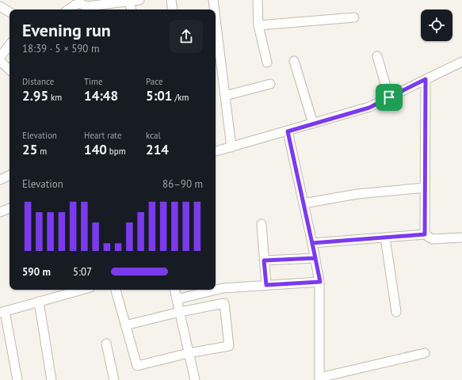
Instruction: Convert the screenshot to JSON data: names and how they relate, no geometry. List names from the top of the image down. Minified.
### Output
{"page":{"heading":["Evening run","18:39 · 5 × 590 m"],"stats":[["Distance","2.95 km"],["Time","14:48"],["Pace","5:01 /km"],["Elevation","25 m"],["Heart rate","140 bpm"],["kcal","214"]],"chart":["Elevation","86–90 m"],"list":[{"name":"590 m","note":"5:07"}]}}
